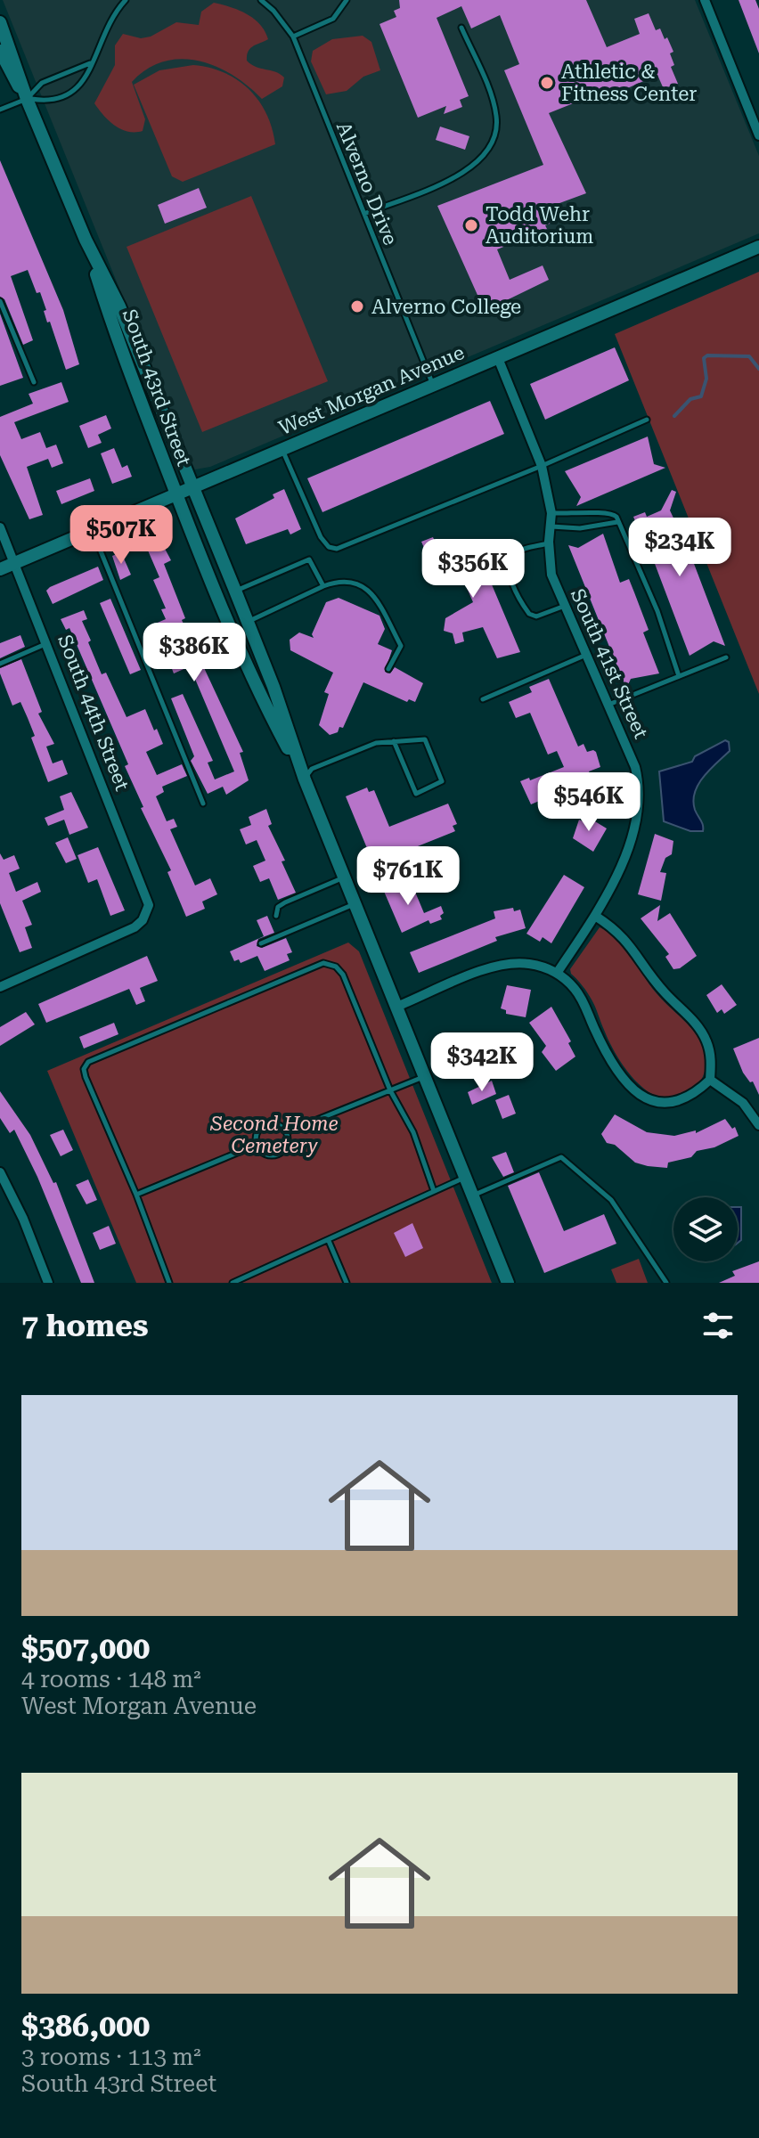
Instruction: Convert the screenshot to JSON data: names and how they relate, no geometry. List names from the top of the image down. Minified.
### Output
{"streets":{"main road":["South 43rd Street","West Morgan Avenue"],"street":["South 41st Street","South 44th Street"],"lane":["Alverno Drive"]},"crossings":[["Alverno Drive","West Morgan Avenue"],["South 43rd Street","West Morgan Avenue"],["West Morgan Avenue","South 41st Street"],["West Morgan Avenue","South 44th Street"]],"parks":["Second Home Cemetery"],"places":["Athletic & Fitness Center","Todd Wehr Auditorium","Alverno College"],"page":{"price":["$507K","$234K","$356K","$386K","$546K","$761K","$342K"],"heading":"7 homes","list":[{"name":"$507,000","note":"4 rooms · 148 m² · West Morgan Avenue"},{"name":"$386,000","note":"3 rooms · 113 m² · South 43rd Street"}]}}
